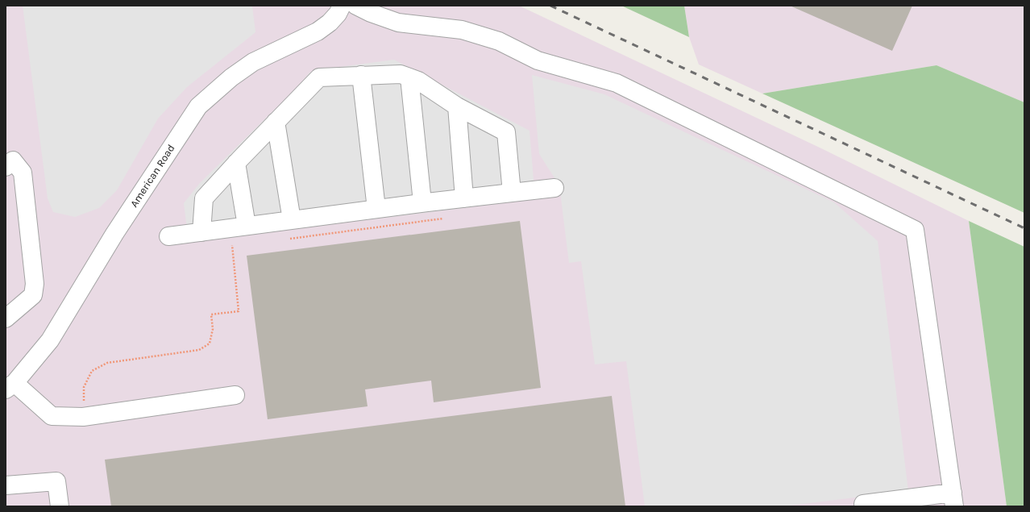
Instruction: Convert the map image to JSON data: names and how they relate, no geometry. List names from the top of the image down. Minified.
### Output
{"streets":{"street":["American Road"]}}
